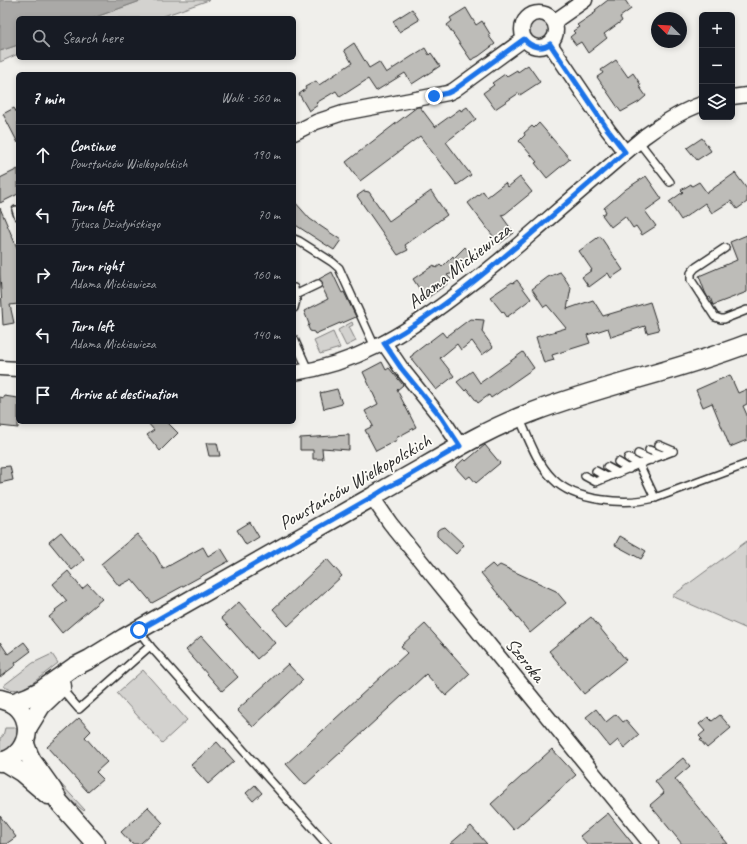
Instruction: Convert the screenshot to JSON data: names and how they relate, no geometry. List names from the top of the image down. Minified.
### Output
{"streets":{"street":["Adama Mickiewicza","Powstańców Wielkopolskich","Szeroka"]},"crossings":[["Powstańców Wielkopolskich","Szeroka"]],"north":"top left","page":{"map_buttons":["+","−"],"search":"Search here","heading":["7 min","Walk · 560 m"],"list":[["Continue","Powstańców Wielkopolskich","190 m"],["Turn left","Tytusa Działyńskiego","70 m"],["Turn right","Adama Mickiewicza","160 m"],["Turn left","Adama Mickiewicza","140 m"],"Arrive at destination"]}}
